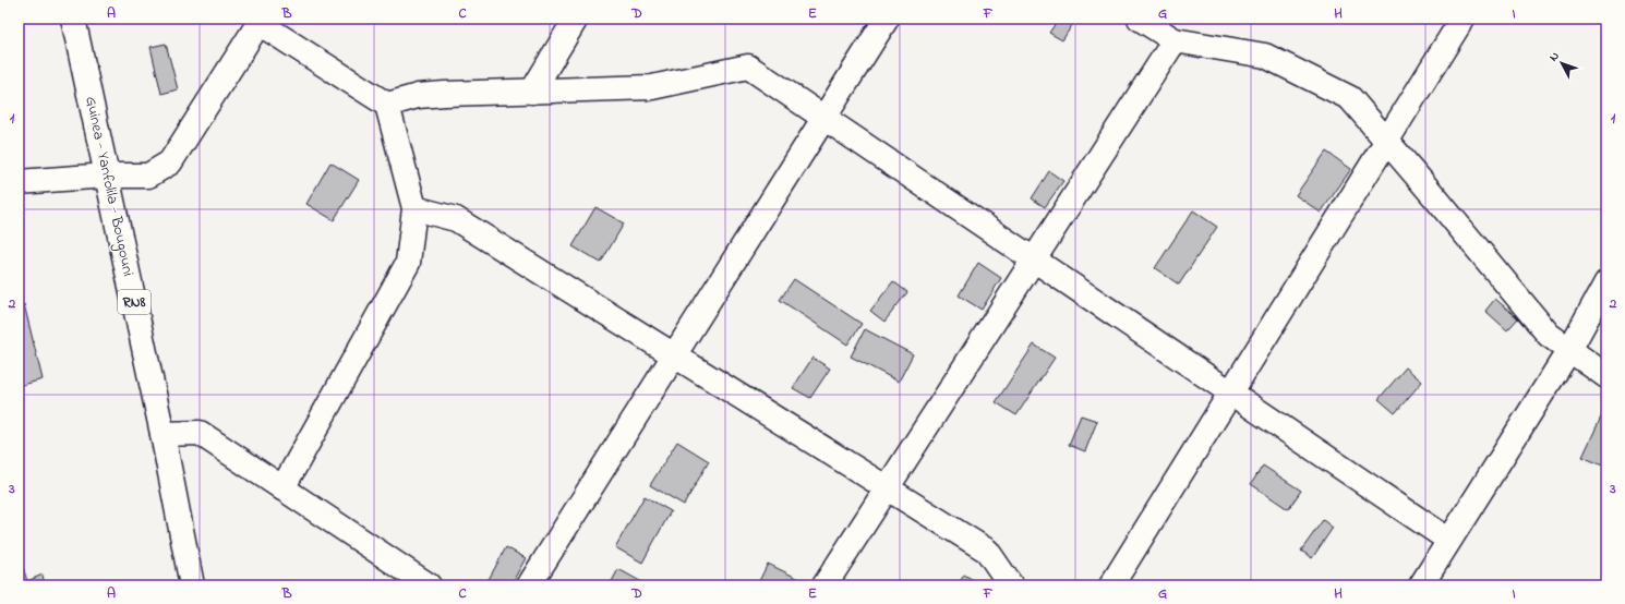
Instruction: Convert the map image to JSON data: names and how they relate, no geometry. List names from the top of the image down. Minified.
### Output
{"streets":{"street":["Guinea - Yanfolila - Bougouni","RN8"]},"north":"top left","grid":{"columns":["A","B","C","D","E","F","G","H","I"],"rows":["1","2","3"]}}
